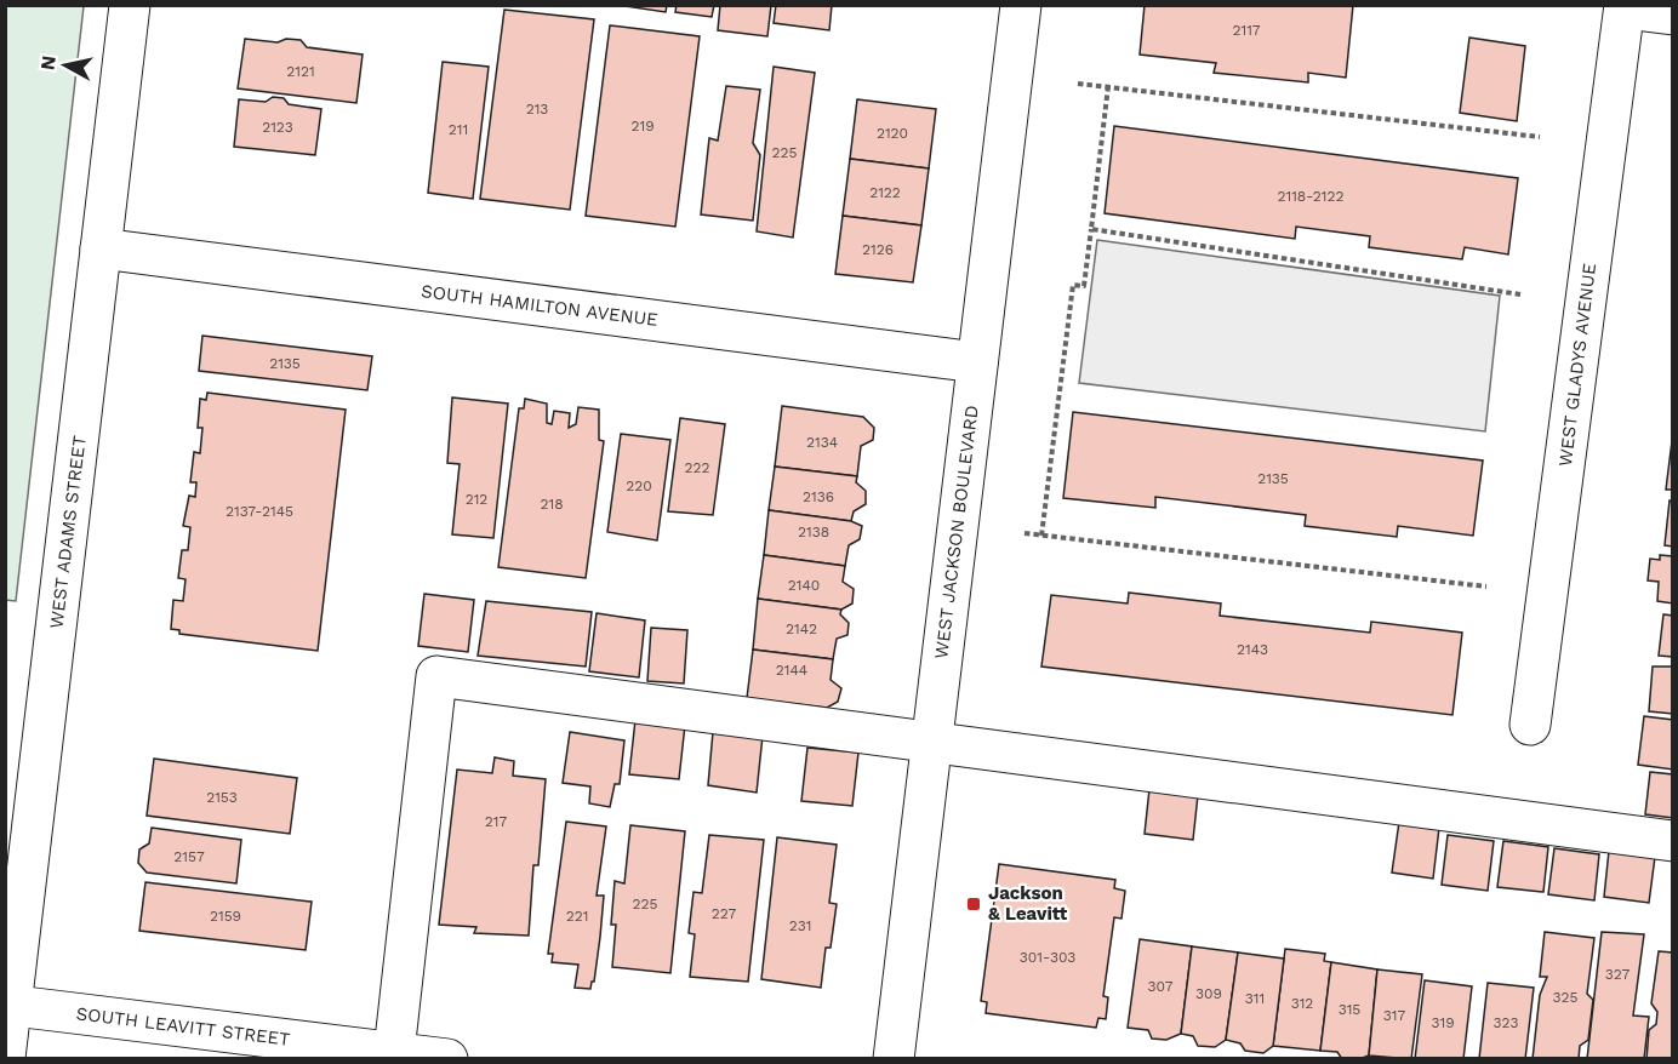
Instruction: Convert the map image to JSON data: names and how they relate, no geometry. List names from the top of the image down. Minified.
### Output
{"streets":{"street":["SOUTH HAMILTON AVENUE","WEST GLADYS AVENUE","WEST ADAMS STREET","WEST JACKSON BOULEVARD","SOUTH LEAVITT STREET"]},"crossings":[["SOUTH HAMILTON AVENUE","WEST ADAMS STREET"],["SOUTH HAMILTON AVENUE","WEST JACKSON BOULEVARD"],["WEST ADAMS STREET","SOUTH LEAVITT STREET"]],"places":{"transit":["Jackson & Leavitt"]},"house_numbers":["2117","2121","213","219","2123","211","2120","225","2122","2118-2122","2126","2135","2134","222","2135","220","2136","212","218","2137-2145","2138","2140","2142","2143","2144","2153","217","2157","225","227","2159","221","231","301-303","327","307","309","325","311","312","315","317","319","323"],"north":"left"}
